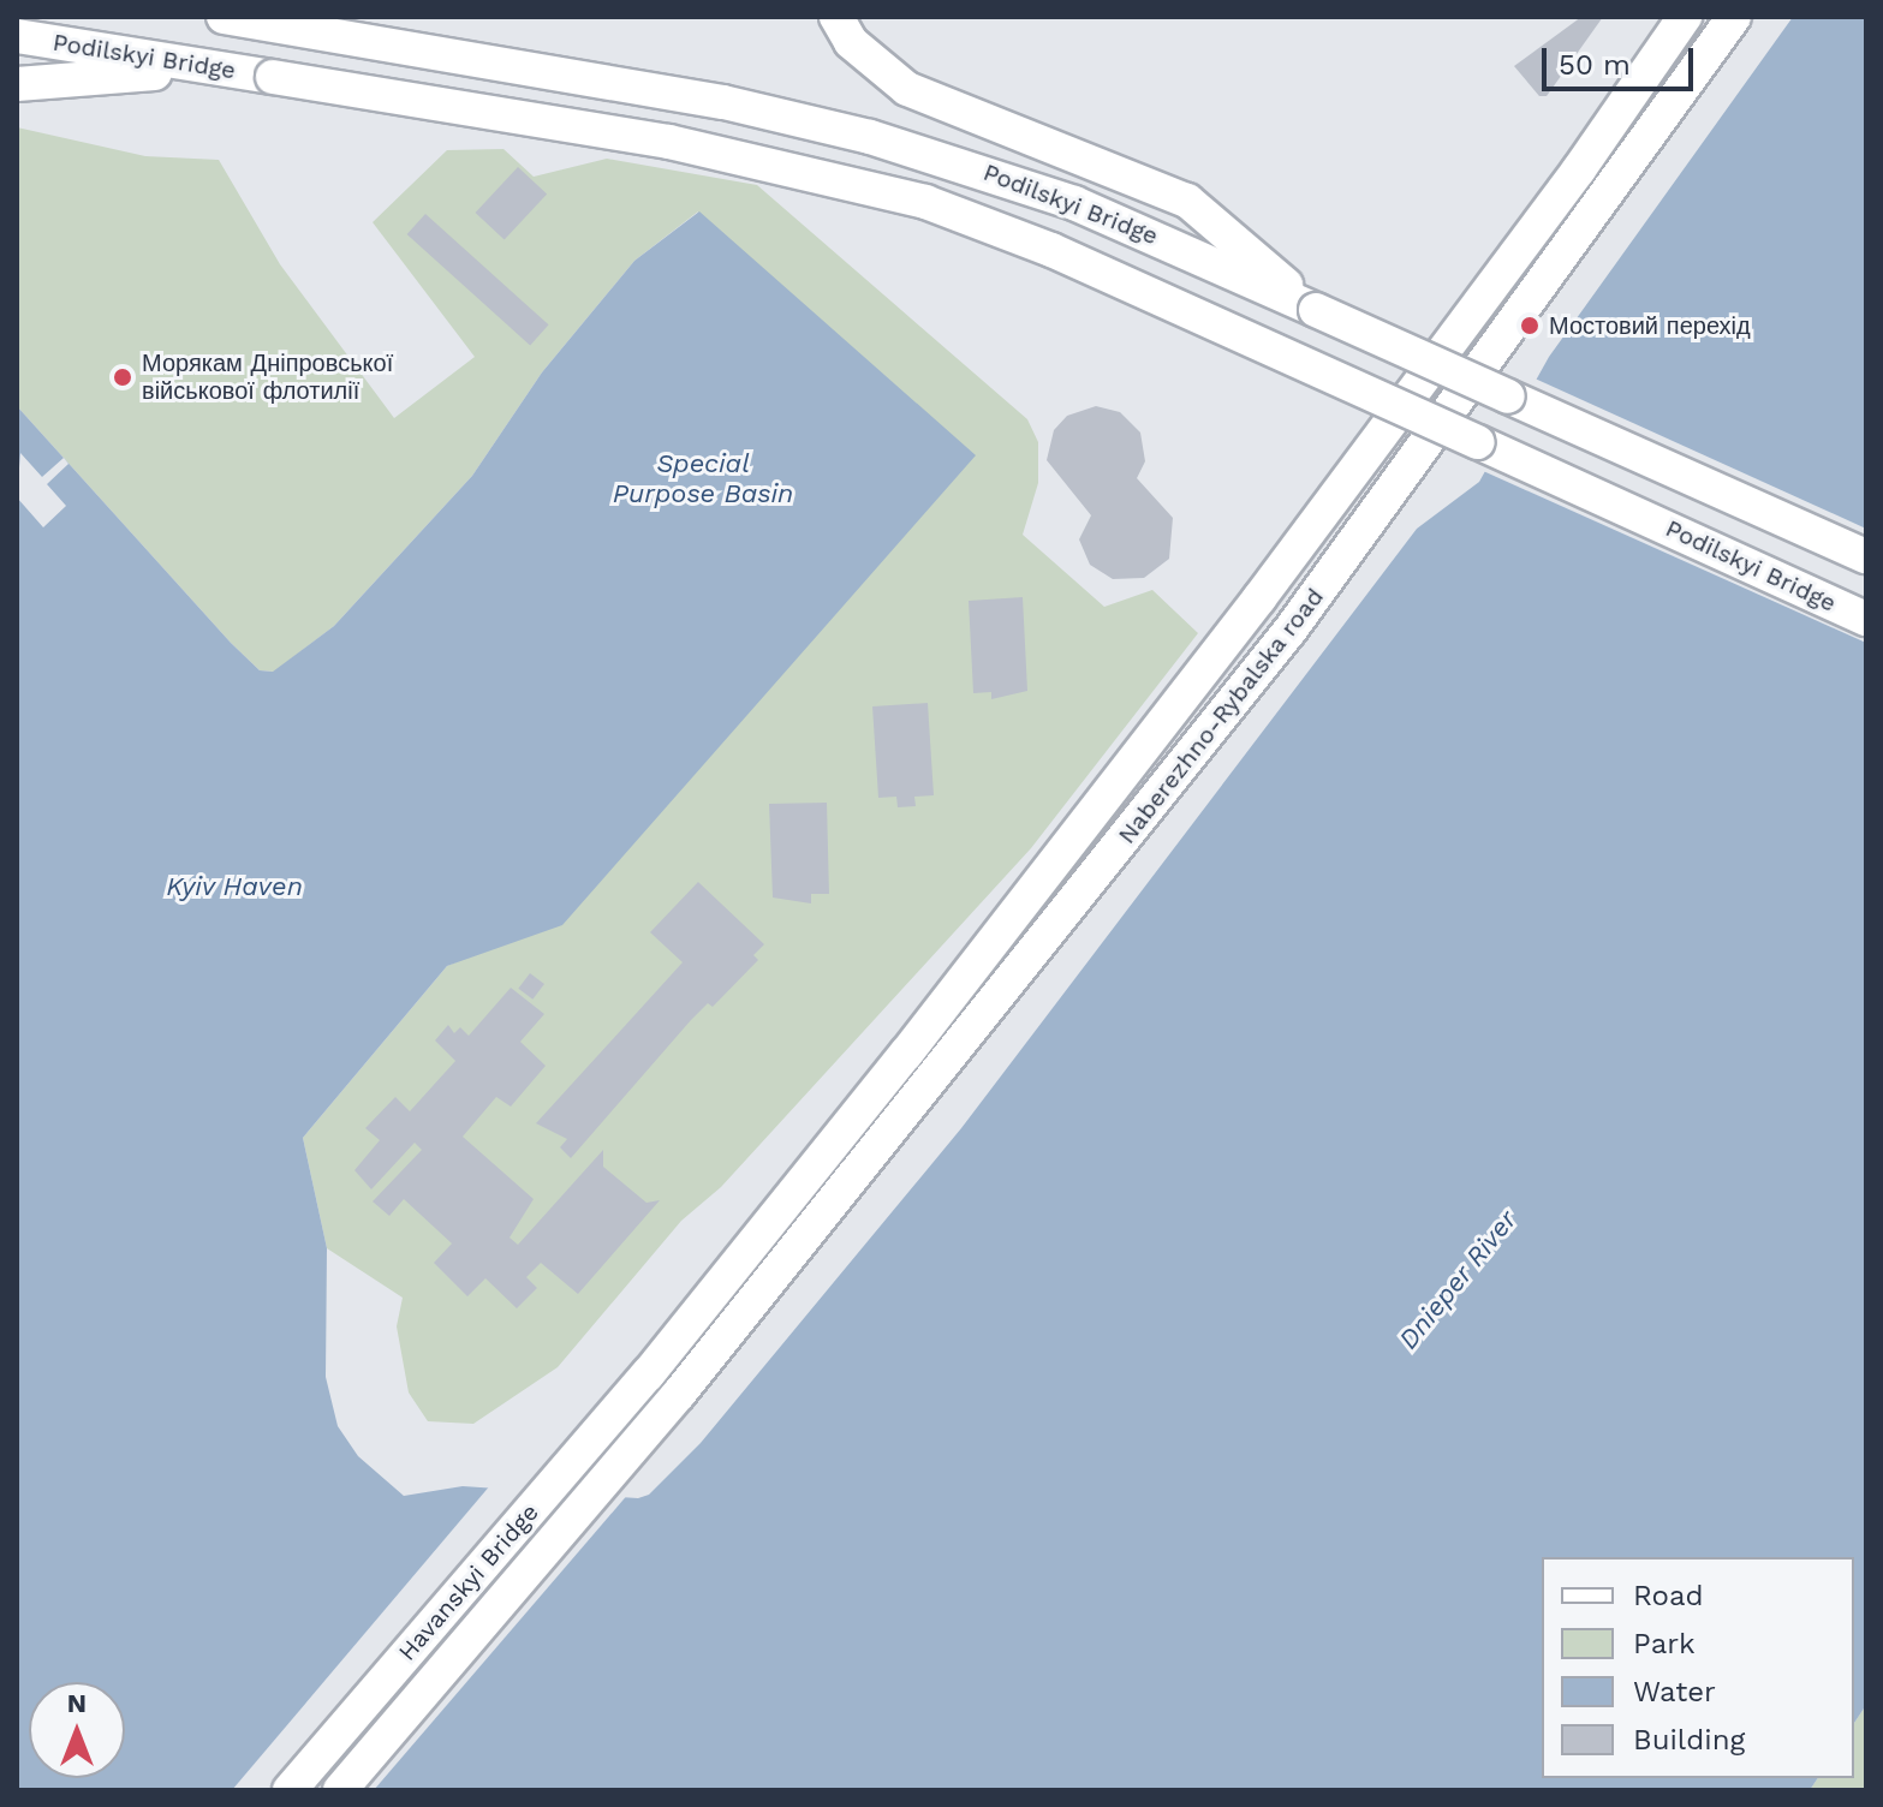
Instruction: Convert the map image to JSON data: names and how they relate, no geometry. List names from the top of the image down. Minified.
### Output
{"streets":{"main road":["Podilskyi Bridge","Naberezhno-Rybalska road","Havanskyi Bridge"]},"crossings":[["Naberezhno-Rybalska road","Havanskyi Bridge"]],"water":["Special Purpose Basin","Kyiv Haven","Dnieper River"],"places":["Мостовий перехід","Морякам Дніпровської військової флотилії"],"legend":["Road","Park","Water","Building"],"scale_bar":"50 m","north":"top"}
